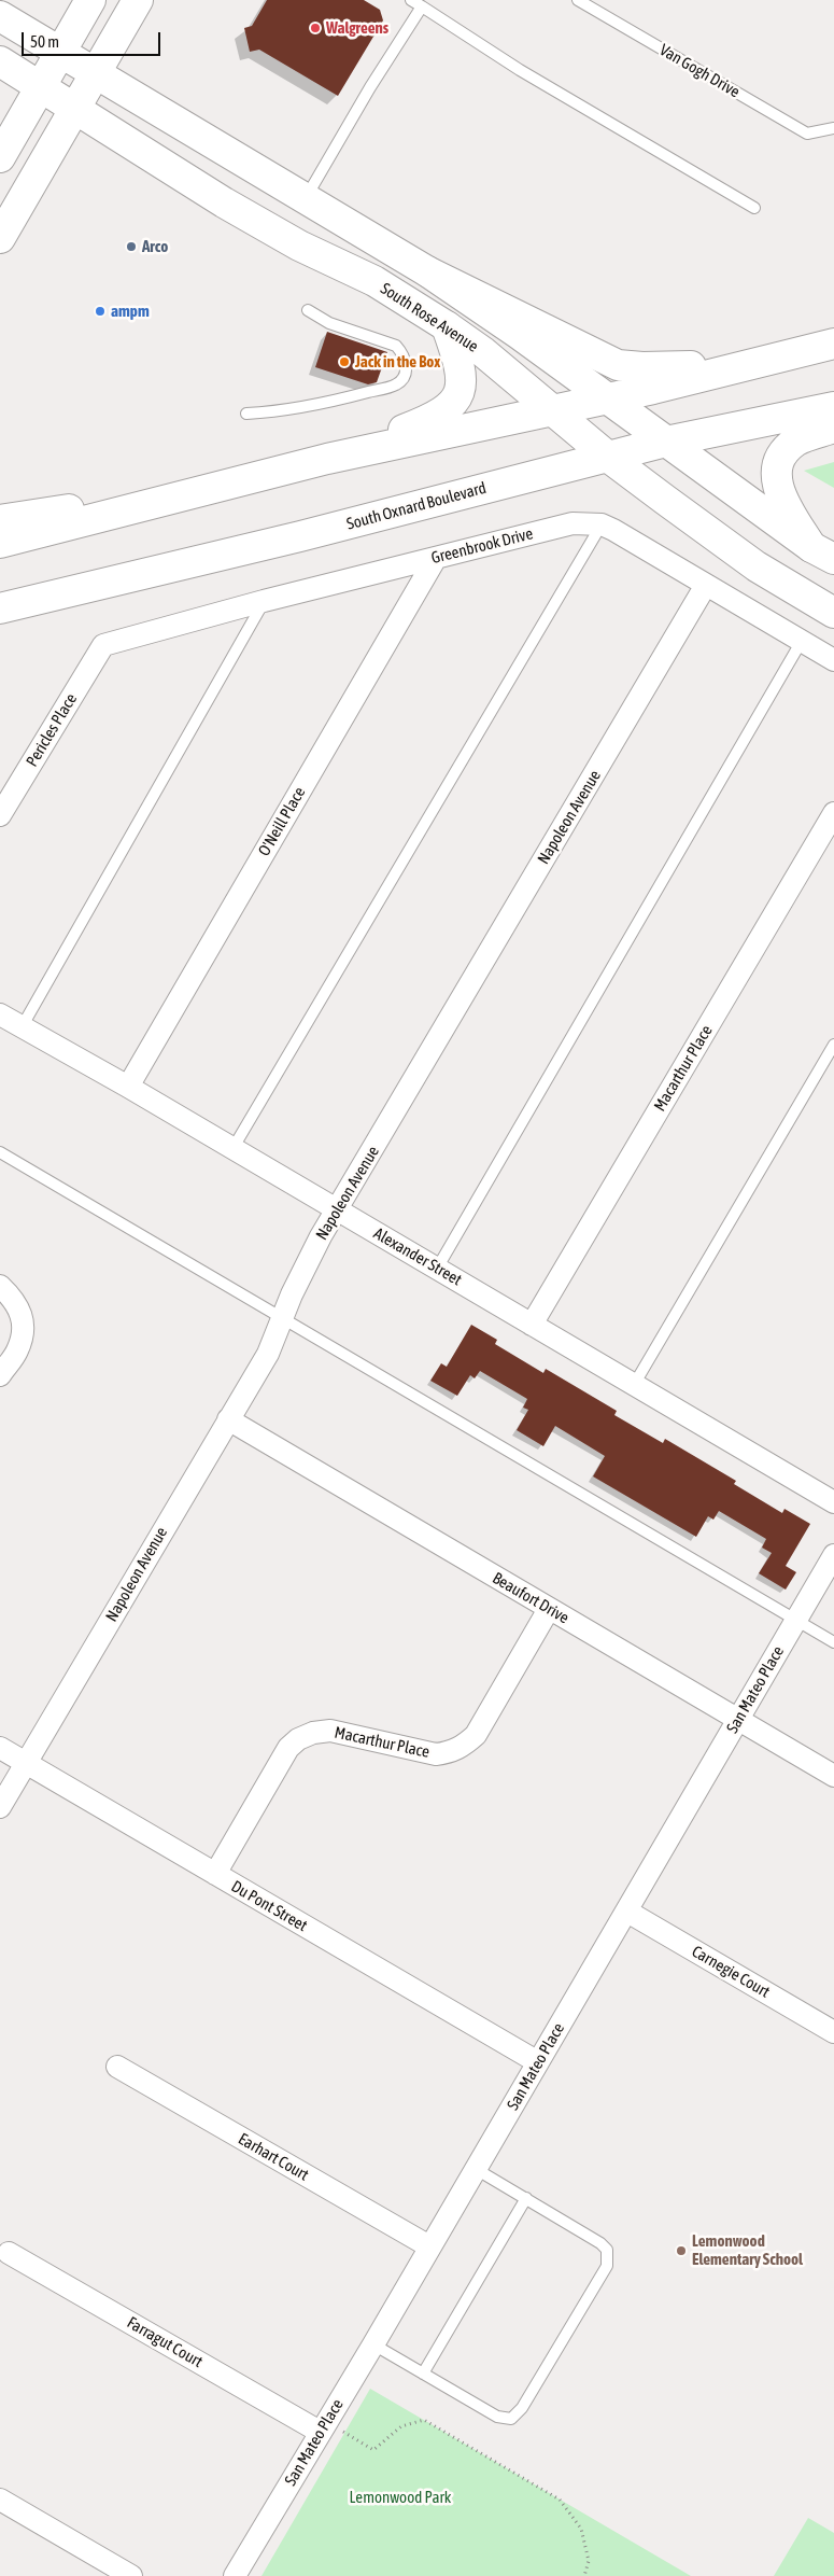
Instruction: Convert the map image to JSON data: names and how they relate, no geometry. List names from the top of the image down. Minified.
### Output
{"streets":{"main road":["South Rose Avenue","South Oxnard Boulevard"],"street":["Greenbrook Drive","Pericles Place","Napoleon Avenue","O'Neill Place","Macarthur Place","Alexander Street","Beaufort Drive","San Mateo Place","Du Pont Street","Carnegie Court","Earhart Court","Farragut Court"],"lane":["Van Gogh Drive"]},"crossings":[["South Rose Avenue","South Oxnard Boulevard"],["Greenbrook Drive","Pericles Place"],["Greenbrook Drive","Napoleon Avenue"],["Greenbrook Drive","O'Neill Place"],["Napoleon Avenue","Alexander Street"],["Napoleon Avenue","Beaufort Drive"],["Napoleon Avenue","Du Pont Street"],["O'Neill Place","Alexander Street"],["Macarthur Place","Alexander Street"],["Macarthur Place","Beaufort Drive"],["Macarthur Place","Du Pont Street"],["Beaufort Drive","San Mateo Place"],["San Mateo Place","Du Pont Street"],["San Mateo Place","Carnegie Court"],["San Mateo Place","Earhart Court"],["San Mateo Place","Farragut Court"]],"parks":["Lemonwood Park"],"places":["Walgreens","Arco","ampm","Jack in the Box","Lemonwood Elementary School"],"scale_bar":"50 m"}
